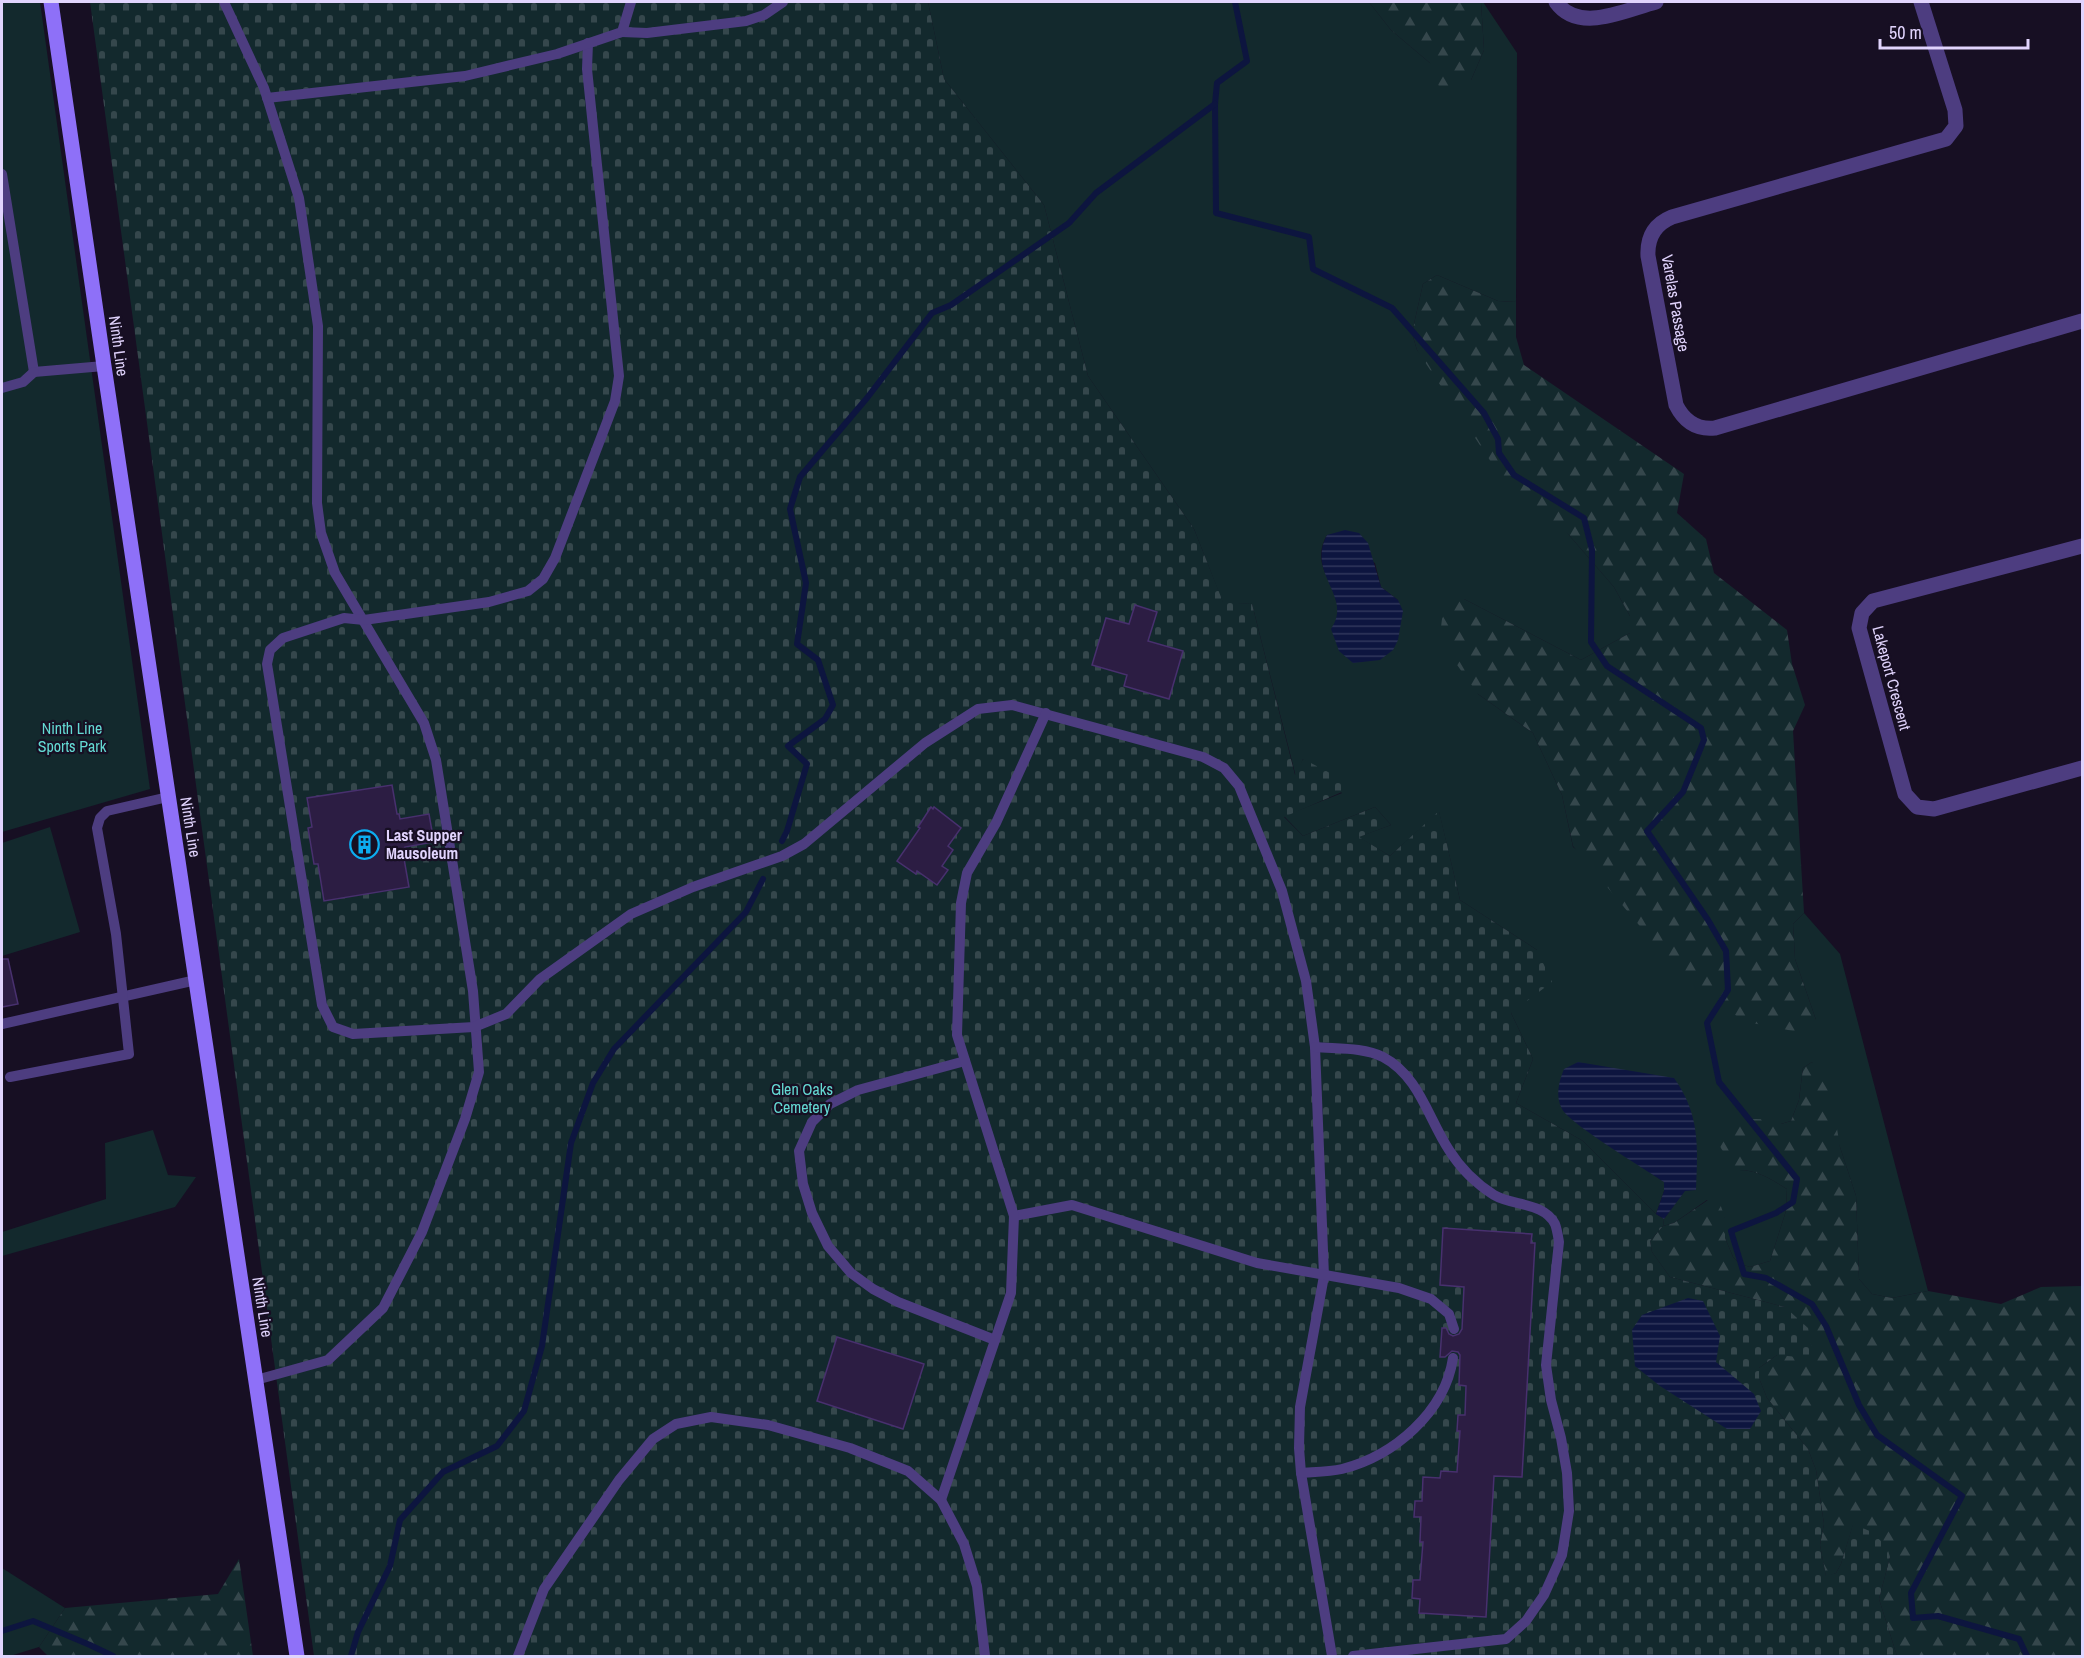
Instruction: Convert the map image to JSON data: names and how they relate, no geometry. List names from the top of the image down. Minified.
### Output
{"streets":{"main road":["Ninth Line"],"street":["Varelas Passage","Lakeport Crescent"]},"parks":["Ninth Line Sports Park","Glen Oaks Cemetery"],"places":{"building":["Last Supper Mausoleum"]},"scale_bar":"50 m"}
